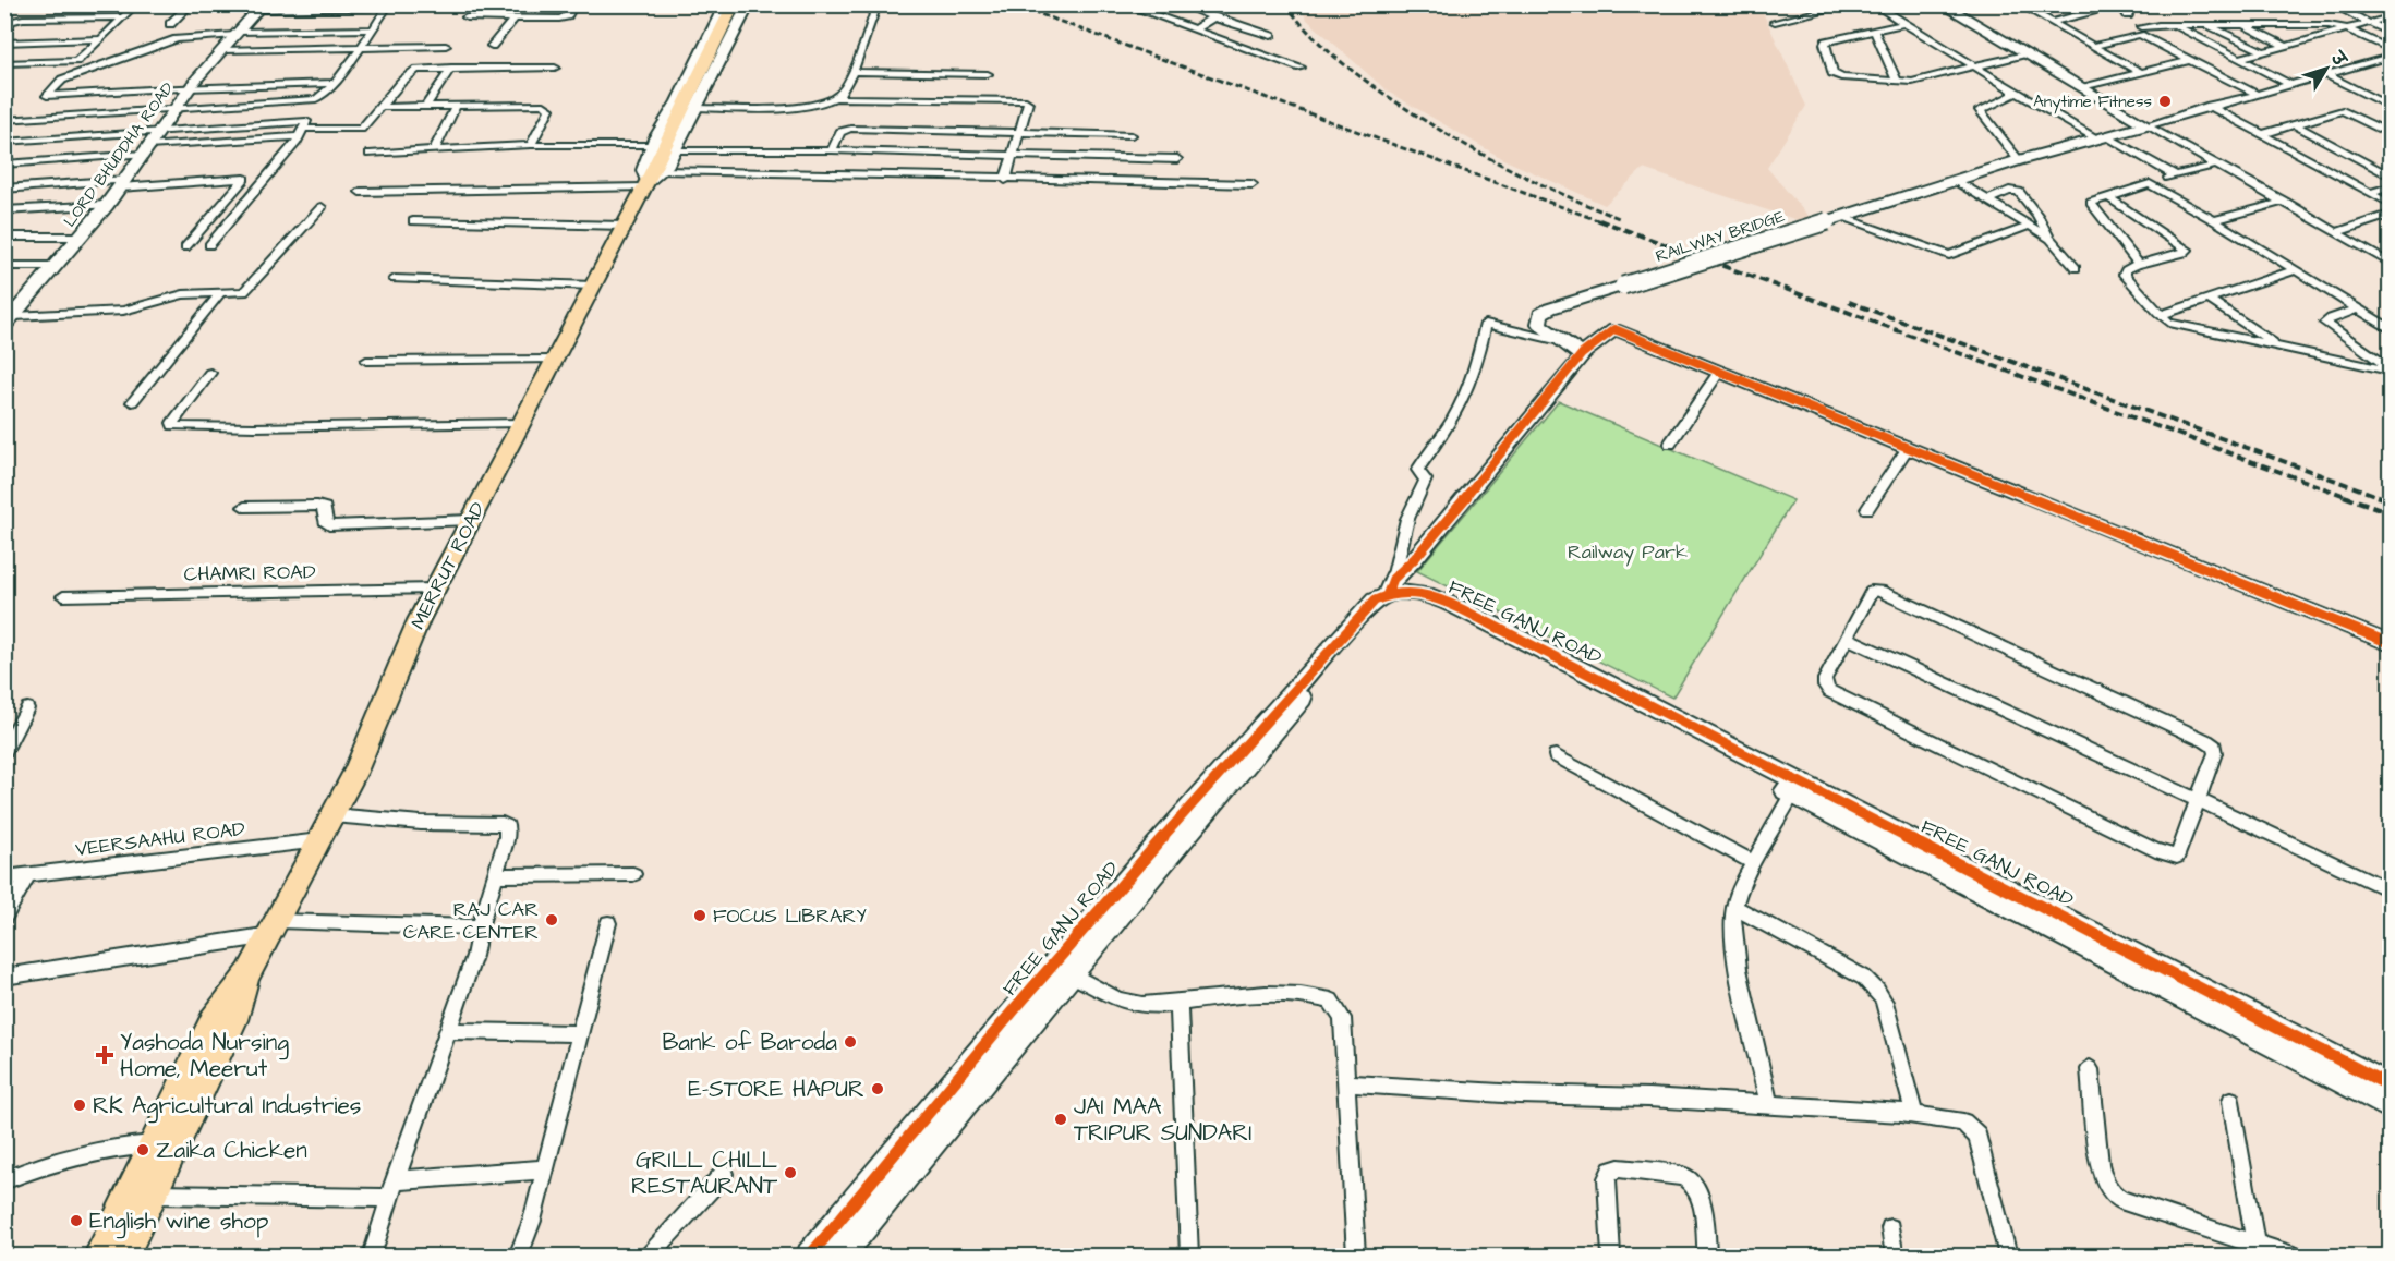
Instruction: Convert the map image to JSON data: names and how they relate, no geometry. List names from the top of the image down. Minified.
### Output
{"streets":{"main road":["MERRUT ROAD"],"street":["LORD BHUDDHA ROAD","RAILWAY BRIDGE","CHAMRI ROAD","FREE GANJ ROAD","VEERSAAHU ROAD"]},"crossings":[["MERRUT ROAD","CHAMRI ROAD"],["MERRUT ROAD","VEERSAAHU ROAD"]],"parks":["Railway Park"],"places":{"other":["Anytime Fitness","FOCUS LIBRARY","RAJ CAR CARE CENTER","Bank of Baroda","E-STORE HAPUR","RK Agricultural Industries","JAI MAA TRIPUR SUNDARI","Zaika Chicken","GRILL CHILL RESTAURANT","English wine shop"],"health":["Yashoda Nursing Home, Meerut"]},"north":"top right"}
